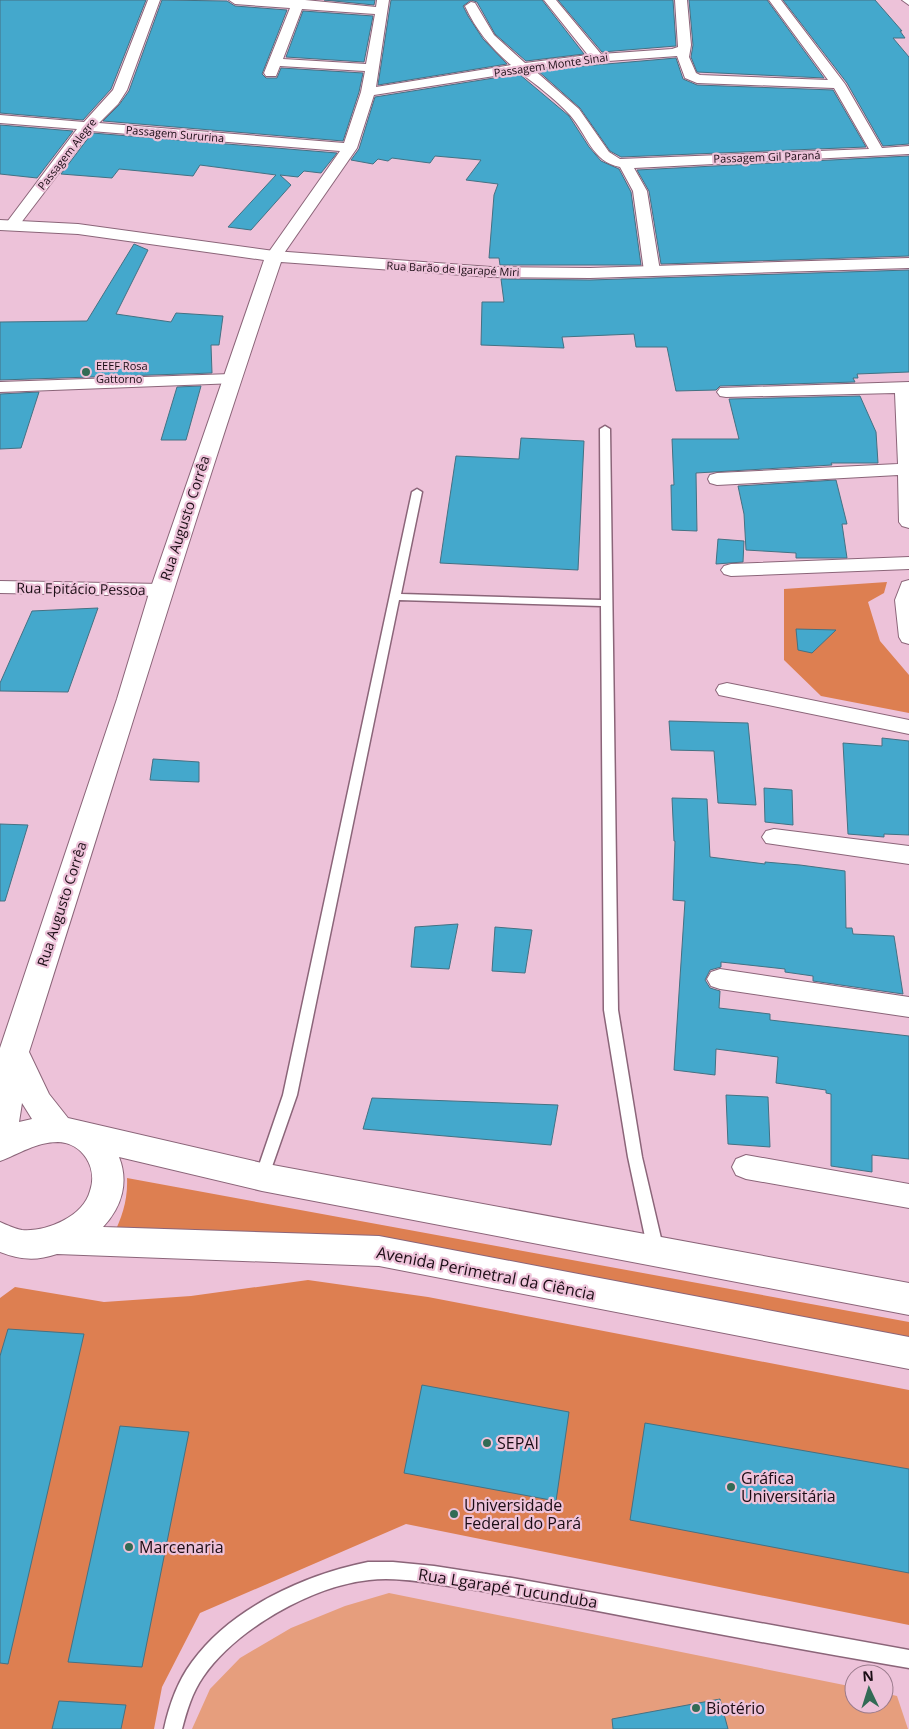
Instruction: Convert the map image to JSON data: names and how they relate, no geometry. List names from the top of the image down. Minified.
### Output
{"streets":{"main road":["Rua Barão de Igarapé Miri","Rua Augusto Corrêa","Avenida Perimetral da Ciência"],"street":["Passagem Monte Sinai","Passagem Sururina","Passagem Alegre","Passagem Gil Paraná","Rua Epitácio Pessoa"],"lane":["Rua Lgarapé Tucunduba"]},"crossings":[["Passagem Monte Sinai","Rua Augusto Corrêa"],["Passagem Sururina","Passagem Alegre"],["Passagem Sururina","Rua Augusto Corrêa"],["Passagem Alegre","Rua Barão de Igarapé Miri"],["Rua Barão de Igarapé Miri","Rua Augusto Corrêa"],["Rua Augusto Corrêa","Rua Epitácio Pessoa"]],"places":["EEEF Rosa Gattorno","SEPAI","Gráfica Universitária","Universidade Federal do Pará","Marcenaria","Biotério"],"north":"top"}
